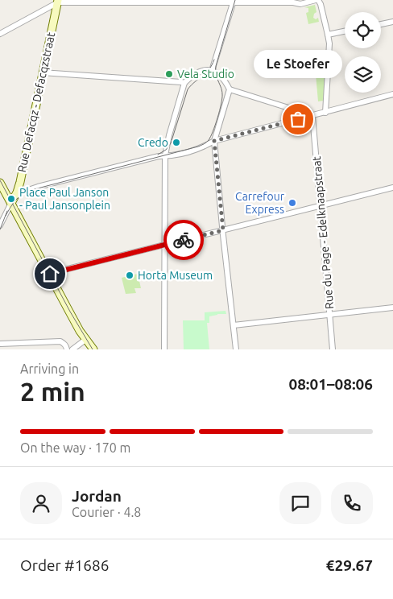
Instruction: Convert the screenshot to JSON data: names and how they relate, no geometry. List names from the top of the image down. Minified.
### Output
{"streets":{"street":["Rue Defacqz - Defacqzstraat","Rue du Page - Edelknaapstraat"]},"places":["Vela Studio","Le Stoefer","Credo","Place Paul Janson - Paul Jansonplein","Carrefour Express","Horta Museum"],"page":{"bubble":"Le Stoefer","heading":["2 min","Arriving in","08:01–08:06"],"panel":["Jordan","Courier · 4.8","Order #1686","€29.67"],"bar":"On the way · 170 m"}}
